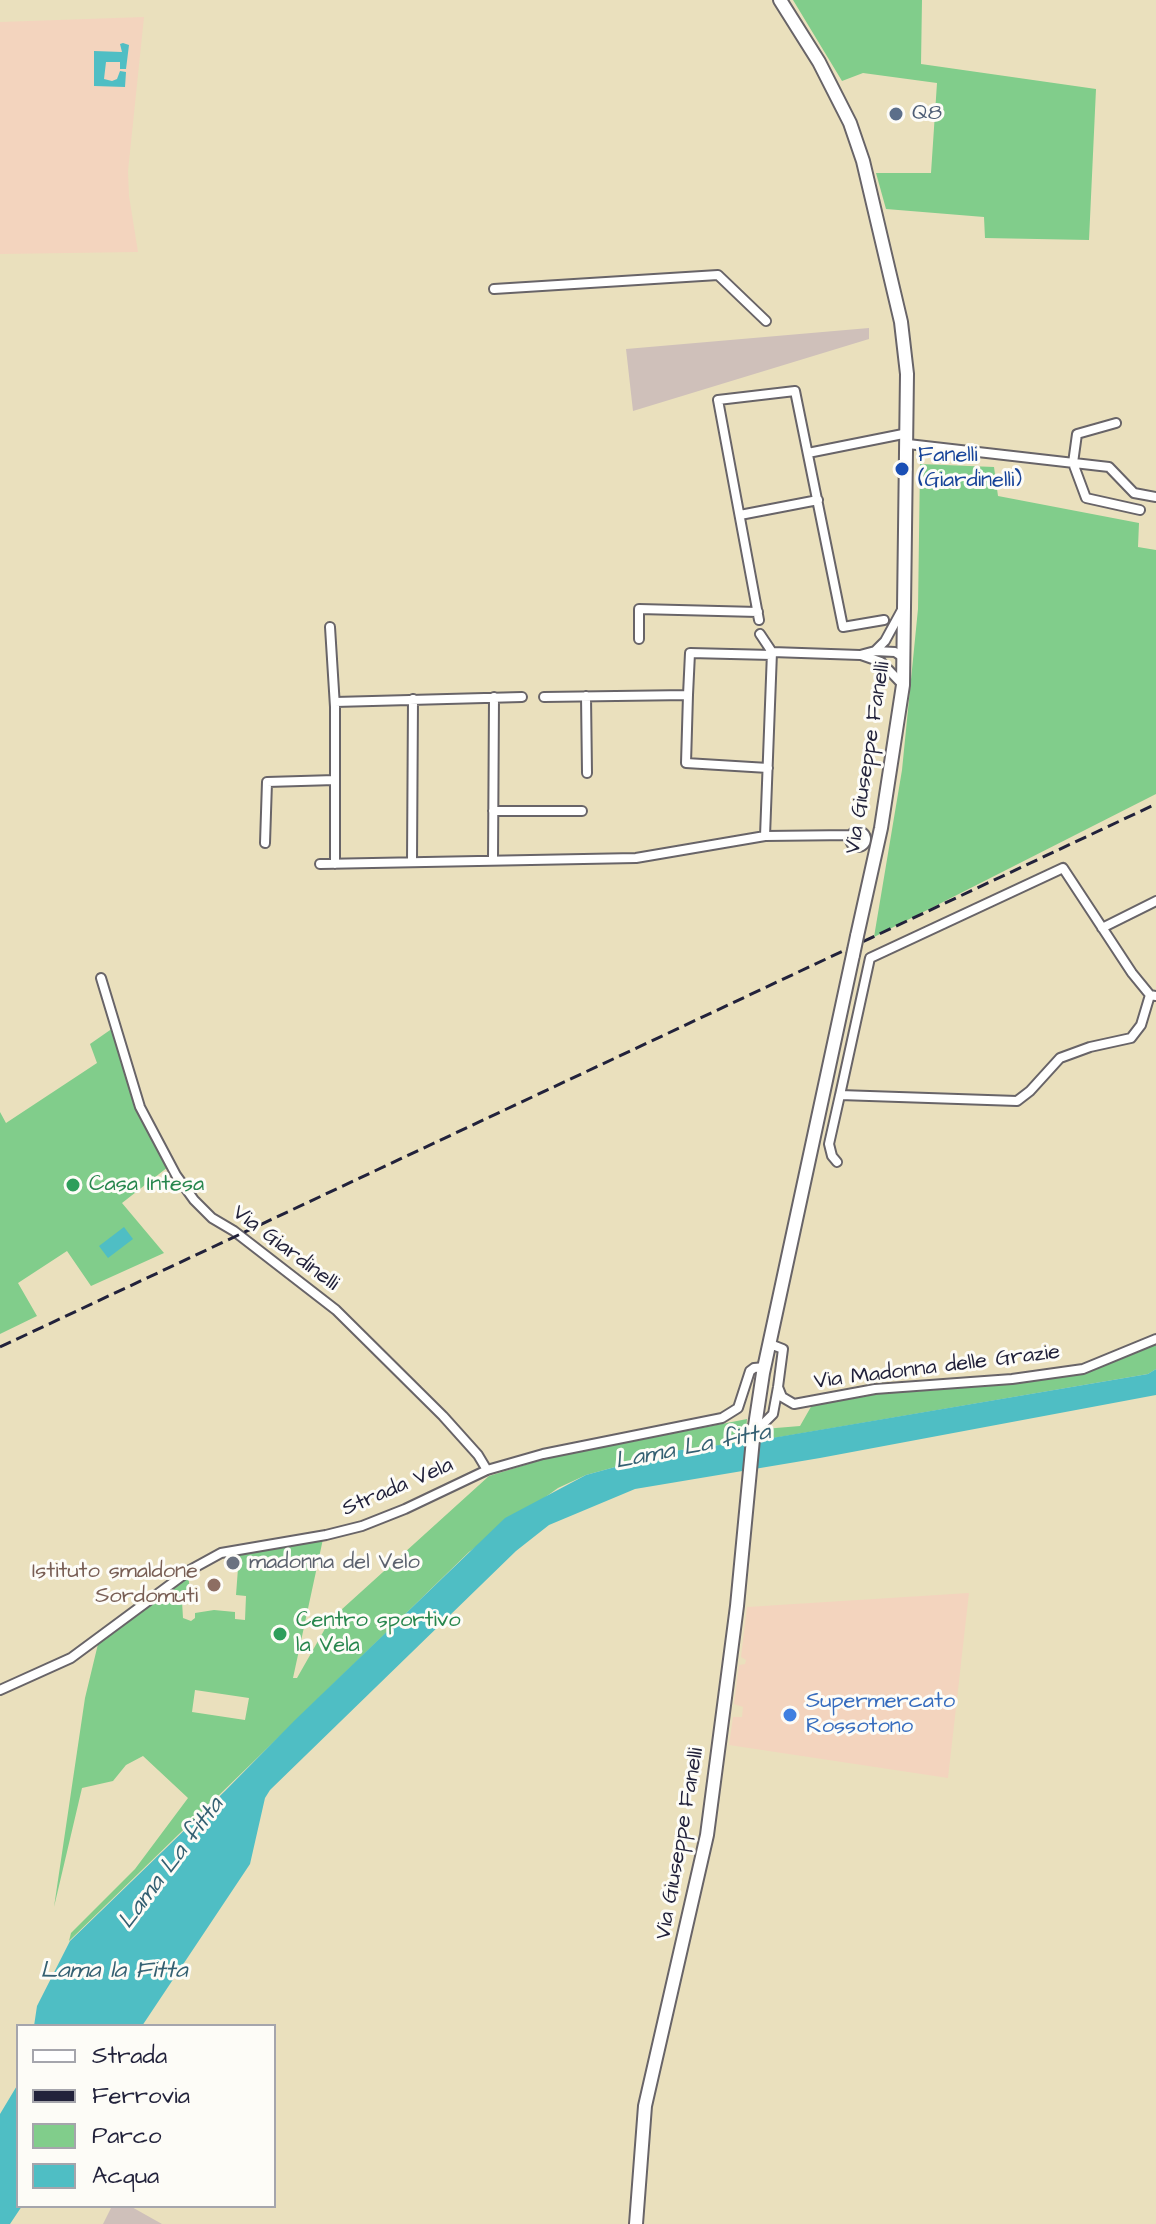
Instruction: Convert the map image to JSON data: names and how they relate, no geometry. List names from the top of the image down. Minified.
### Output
{"streets":{"main road":["Via Giuseppe Fanelli"],"street":["Via Giardinelli","Via Madonna delle Grazie","Strada Vela"]},"crossings":[["Via Giuseppe Fanelli","Via Madonna delle Grazie"],["Via Giuseppe Fanelli","Strada Vela"],["Via Giardinelli","Strada Vela"]],"water":["Lama La fitta","Lama la Fitta"],"places":["Q8","Fanelli (Giardinelli)","Casa Intesa","madonna del Velo","Istituto smaldone Sordomuti","Centro sportivo la Vela","Supermercato Rossotono"],"legend":["Strada","Ferrovia","Parco","Acqua"]}
